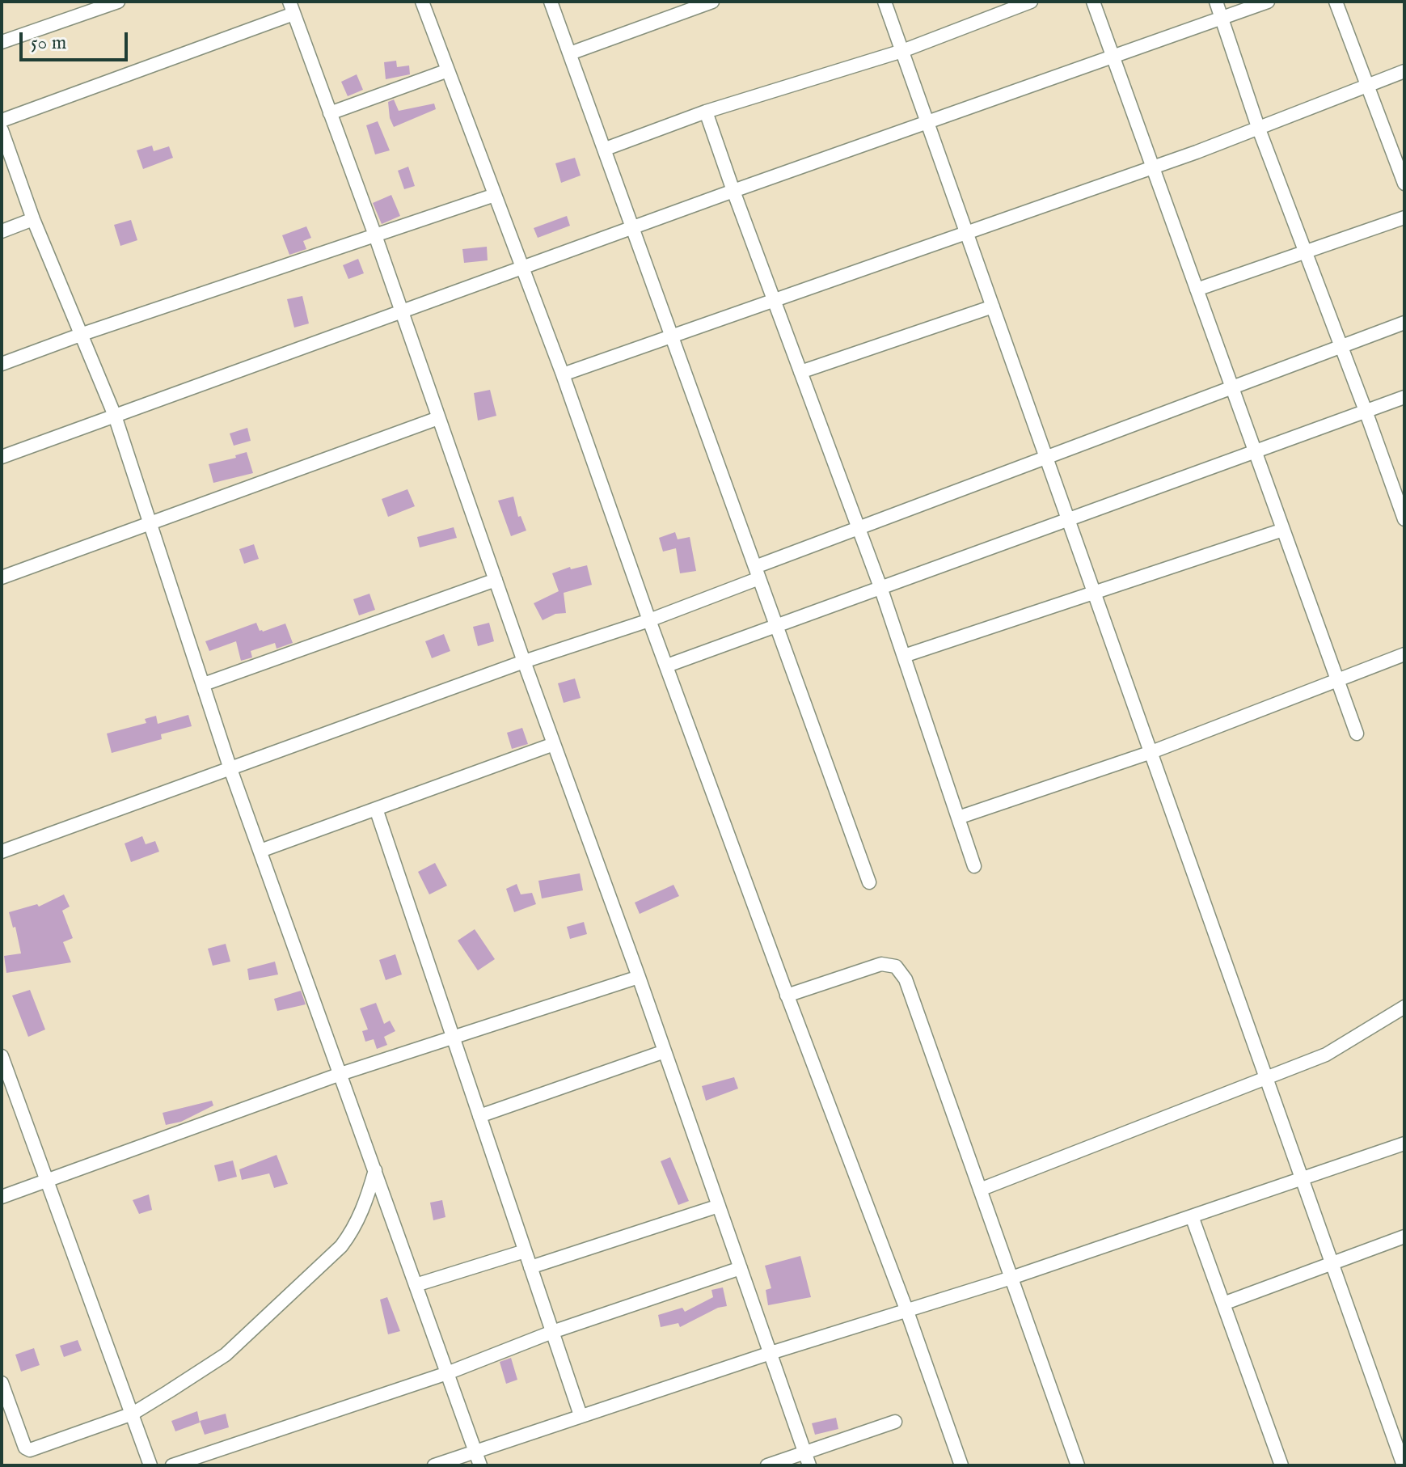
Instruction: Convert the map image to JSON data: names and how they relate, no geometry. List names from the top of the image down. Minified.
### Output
{"scale_bar":"50 m"}
